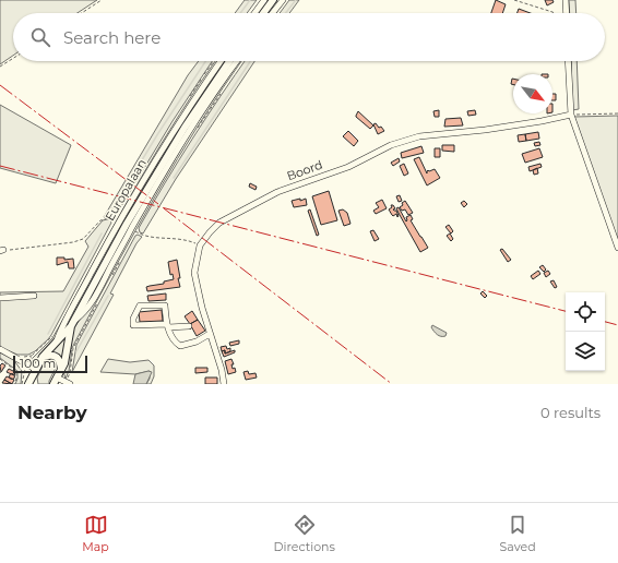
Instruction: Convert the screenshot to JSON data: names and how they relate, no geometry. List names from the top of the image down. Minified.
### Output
{"streets":{"main road":["Europalaan"],"street":["Boord"]},"scale_bar":"100 m","north":"bottom right","page":{"search":"Search here","scale":"100 m","heading":["Nearby","0 results"],"nav":["Map","Directions","Saved"]}}
